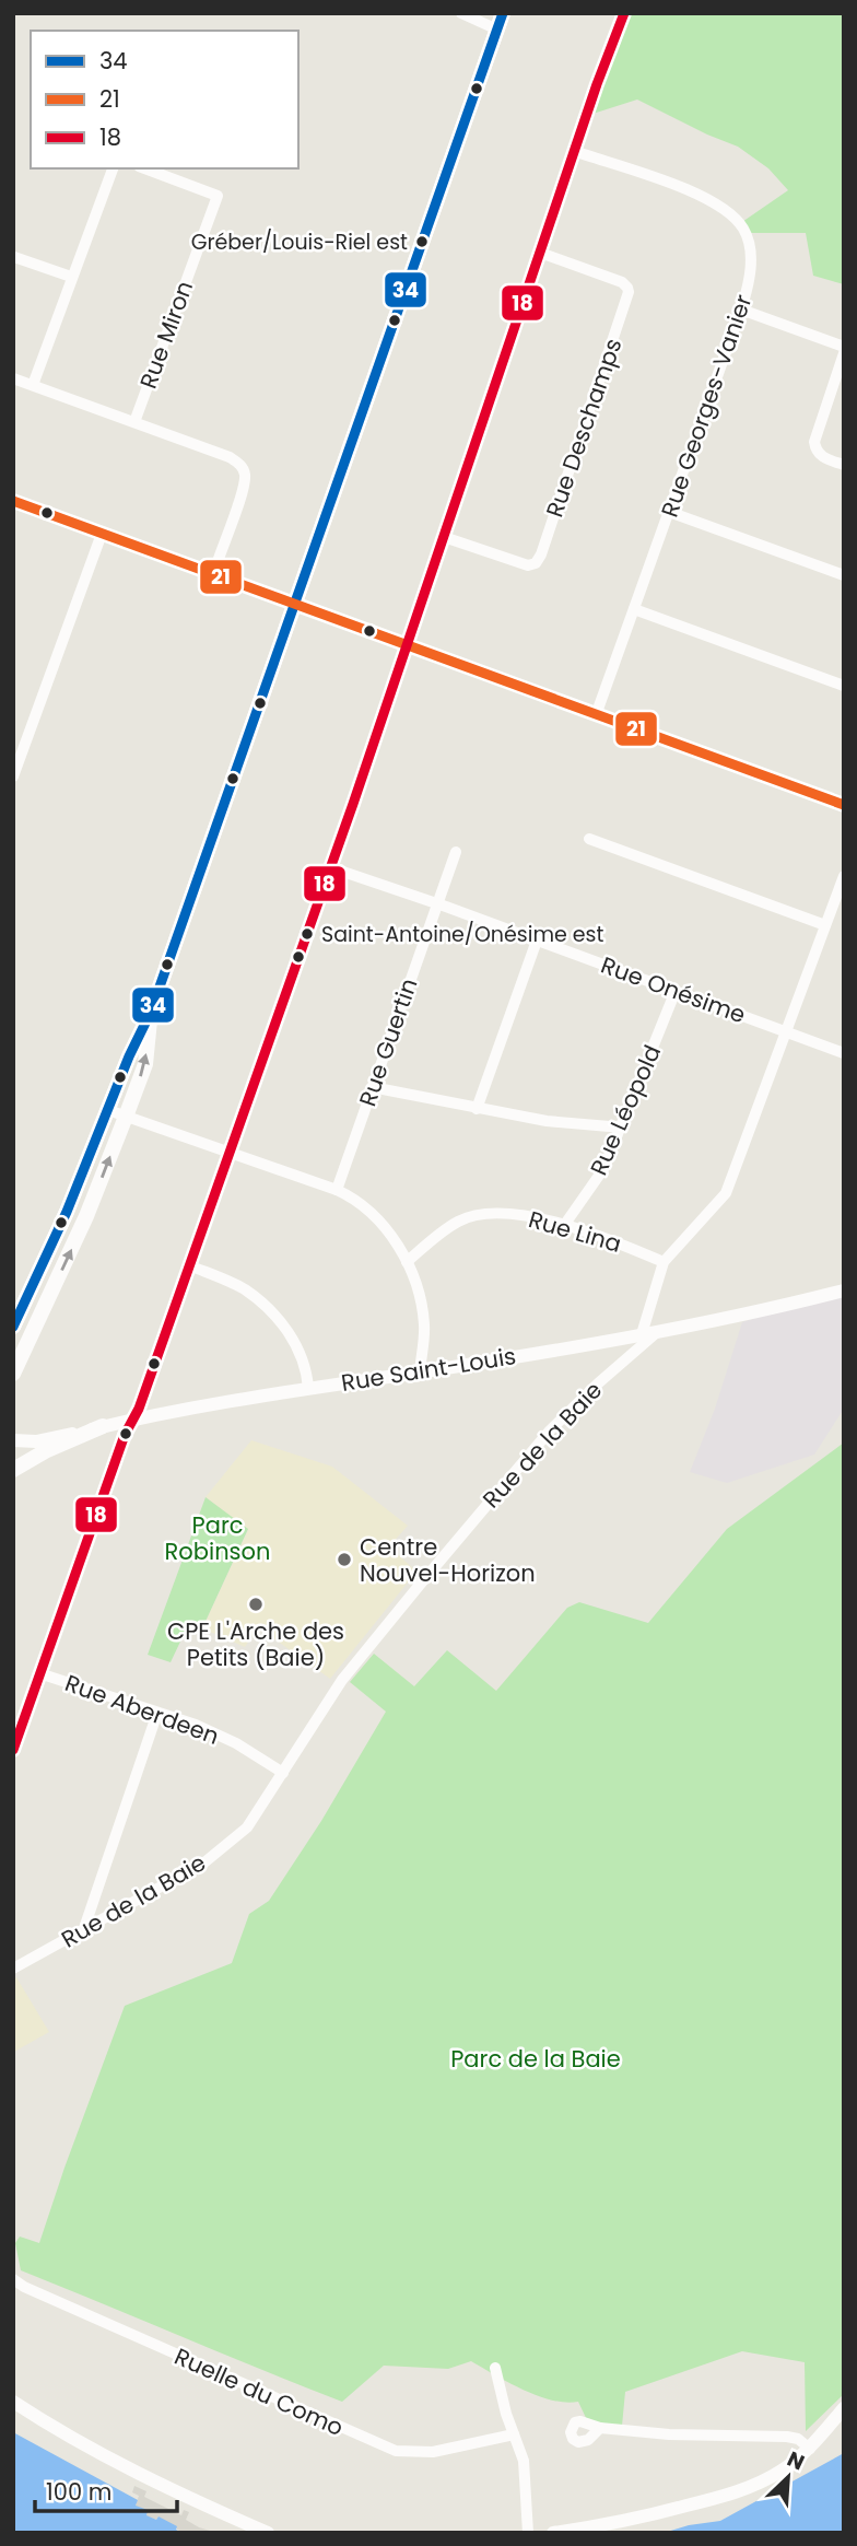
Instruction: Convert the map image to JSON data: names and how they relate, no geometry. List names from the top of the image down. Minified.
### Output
{"streets":{"street":["Rue Miron","Rue Georges-Vanier","Rue Deschamps","Rue Onésime","Rue Guertin","Rue Léopold","Rue Lina","Rue Saint-Louis","Rue de la Baie","Rue Aberdeen","Ruelle du Como"]},"crossings":[["Rue Onésime","Rue Guertin"],["Rue Onésime","Rue Léopold"],["Rue Léopold","Rue Lina"],["Rue Saint-Louis","Rue de la Baie"],["Rue de la Baie","Rue Aberdeen"]],"parks":["Parc Robinson","Parc de la Baie"],"places":["Gréber/Louis-Riel est","Saint-Antoine/Onésime est","Centre Nouvel-Horizon","CPE L'Arche des Petits (Baie)"],"lines":["transit line 34","transit line 18","transit line 21"],"legend":["34","21","18"],"scale_bar":"100 m","north":"top right"}
